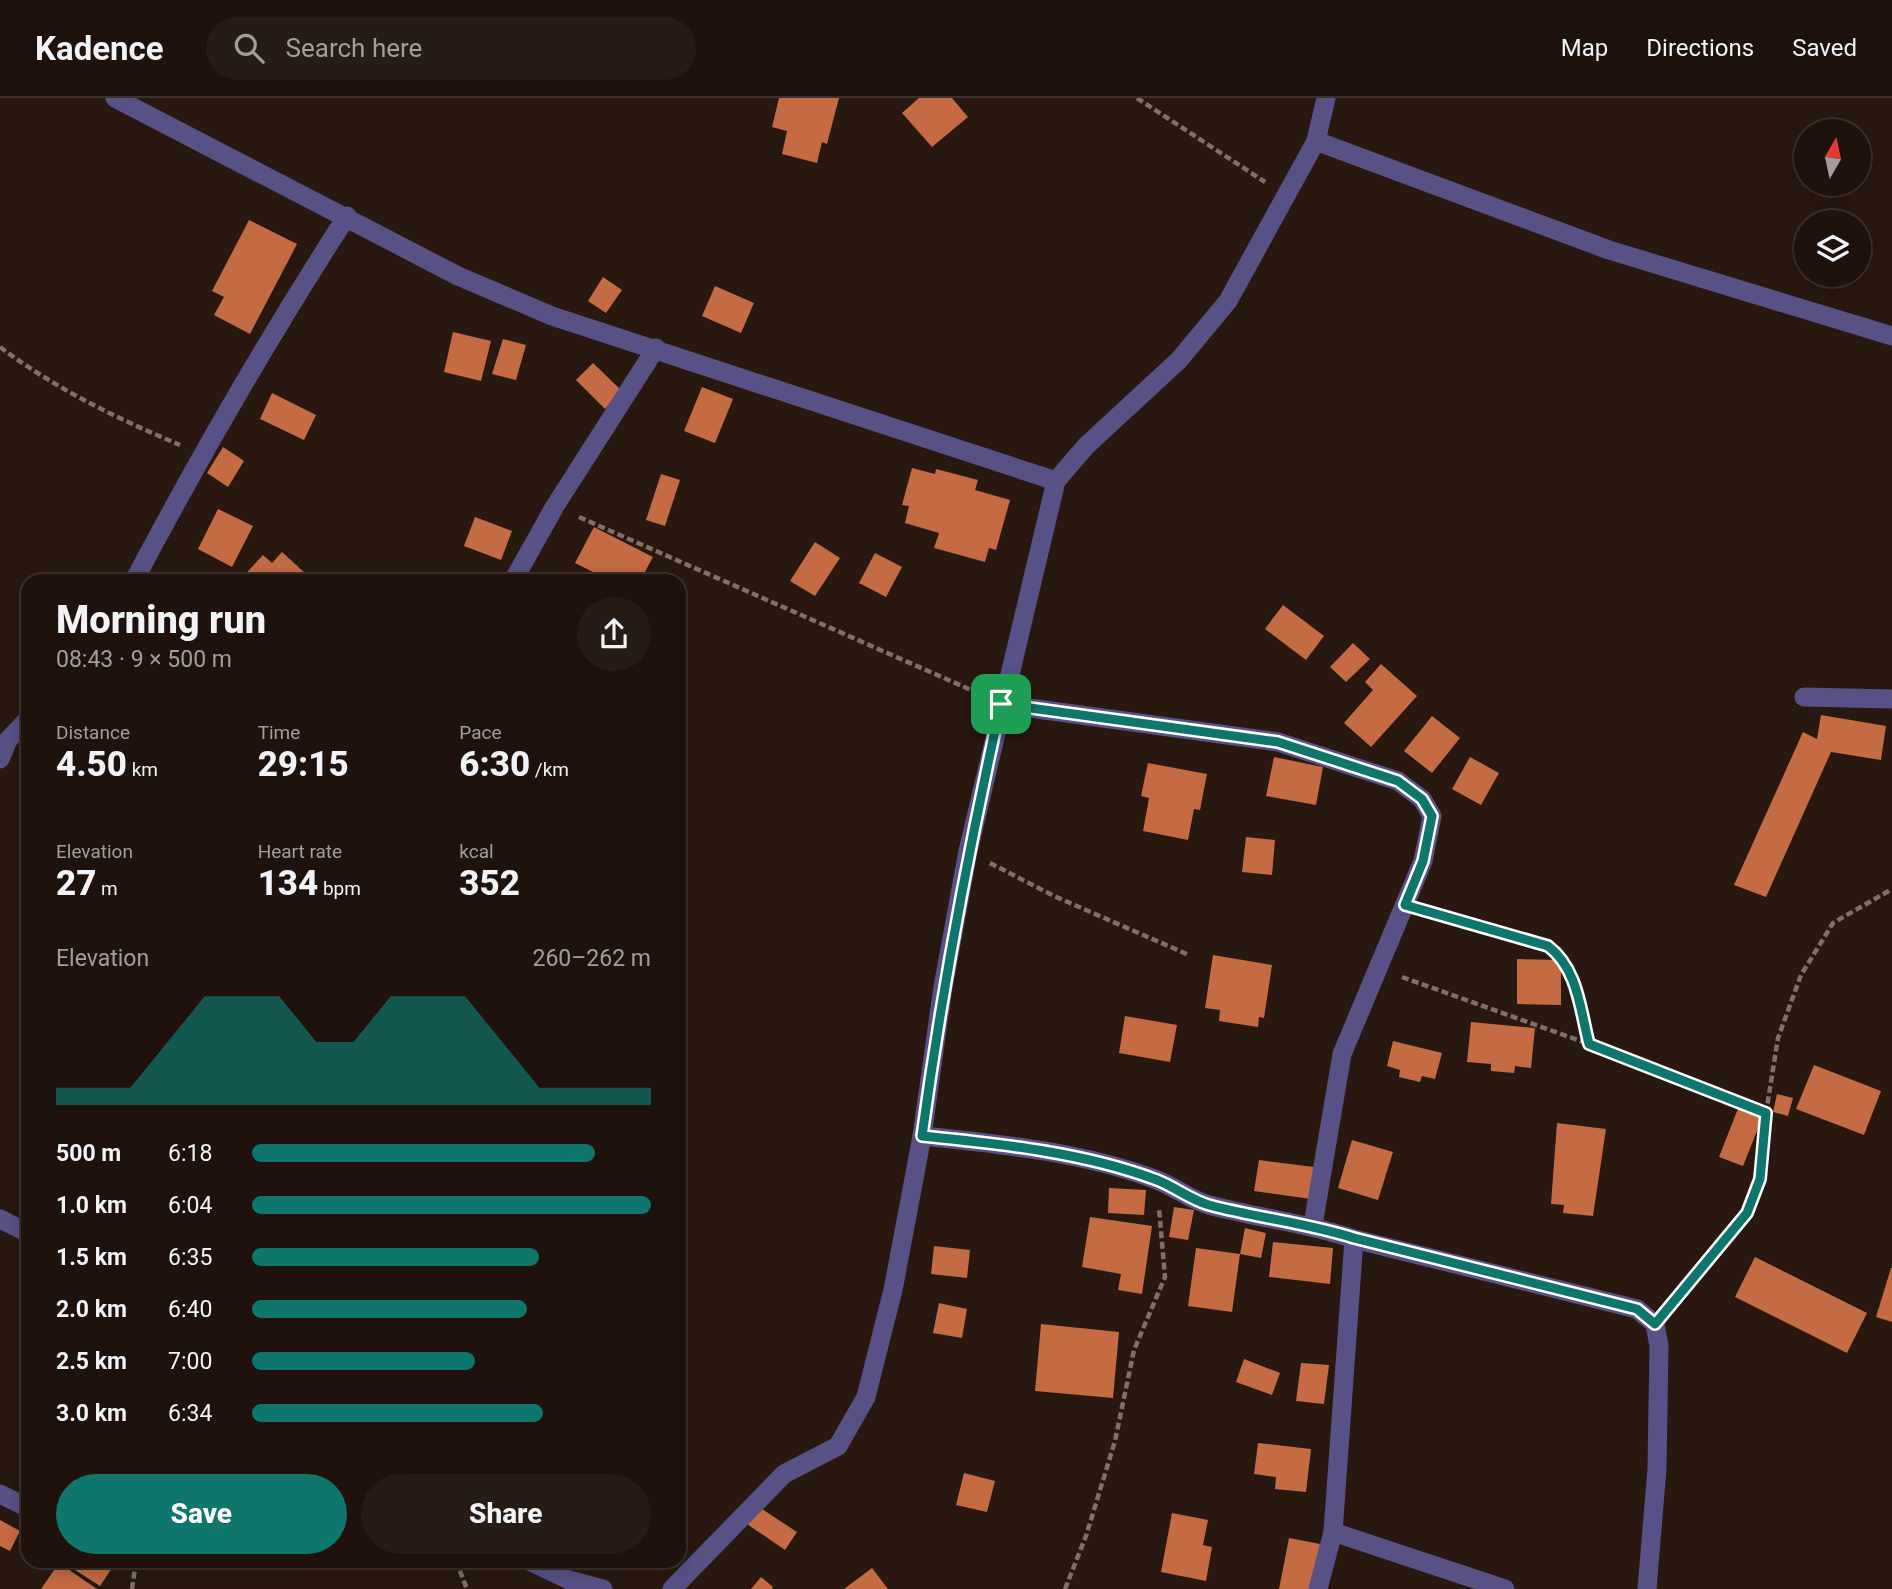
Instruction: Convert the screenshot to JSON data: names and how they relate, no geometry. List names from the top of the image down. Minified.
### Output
{"north":"top","page":{"header":"Kadence","search":"Search here","nav":["Map","Directions","Saved"],"heading":["Morning run","08:43 · 9 × 500 m"],"stats":[["Distance","4.50 km"],["Time","29:15"],["Pace","6:30 /km"],["Elevation","27 m"],["Heart rate","134 bpm"],["kcal","352"]],"chart":["Elevation","260–262 m"],"list":[{"name":"500 m","note":"6:18"},{"name":"1.0 km","note":"6:04"},{"name":"1.5 km","note":"6:35"},{"name":"2.0 km","note":"6:40"},{"name":"2.5 km","note":"7:00"},{"name":"3.0 km","note":"6:34"}],"buttons":["Save","Share"]}}
